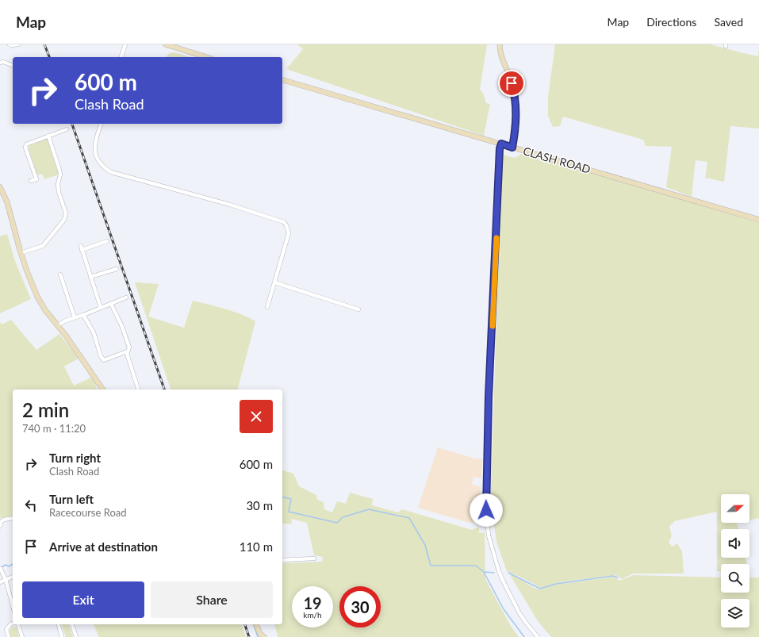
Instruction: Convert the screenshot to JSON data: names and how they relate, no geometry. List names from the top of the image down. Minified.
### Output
{"streets":{"street":["CLASH ROAD"]},"north":"right","page":{"header":"Map","nav":["Map","Directions","Saved"],"turn":["600 m","Clash Road"],"heading":["2 min","740 m · 11:20"],"list":[{"name":"Turn right","note":"Clash Road","value":"600 m"},{"name":"Turn left","note":"Racecourse Road","value":"30 m"},{"name":"Arrive at destination","value":"110 m"}],"buttons":["Exit","Share"],"speed":"19 km/h","limit":"30"}}
